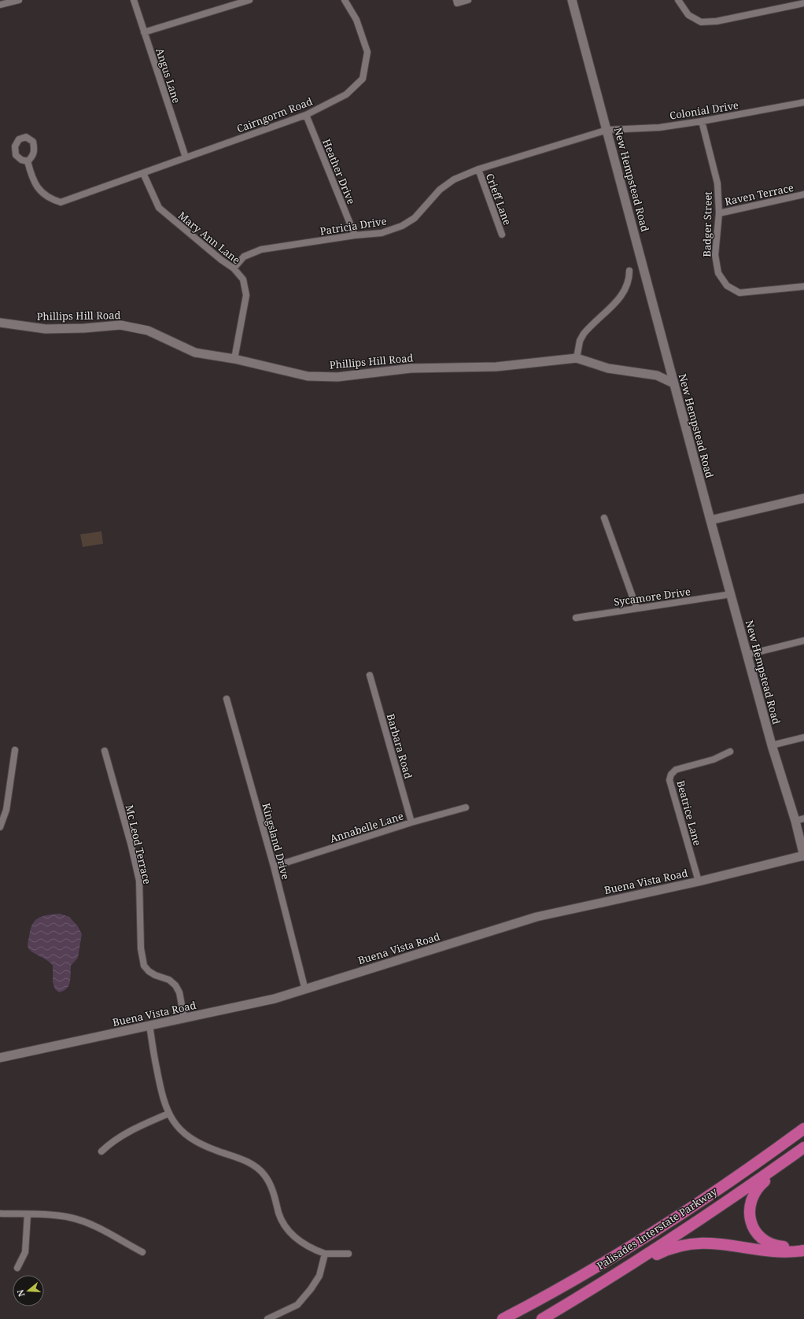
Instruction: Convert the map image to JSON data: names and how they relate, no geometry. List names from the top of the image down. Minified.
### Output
{"streets":{"highway":["Palisades Interstate Parkway"],"street":["Angus Lane","Colonial Drive","Cairngorm Road","Heather Drive","New Hempstead Road","Raven Terrace","Crieff Lane","Badger Street","Patricia Drive","Mary Ann Lane","Phillips Hill Road","Sycamore Drive","Barbara Road","Beatrice Lane","Annabelle Lane","Kingsland Drive","Mc Leod Terrace","Buena Vista Road"]},"crossings":[["Angus Lane","Cairngorm Road"],["Colonial Drive","New Hempstead Road"],["Colonial Drive","Badger Street"],["Colonial Drive","Patricia Drive"],["Cairngorm Road","Heather Drive"],["Cairngorm Road","Mary Ann Lane"],["Heather Drive","Patricia Drive"],["New Hempstead Road","Patricia Drive"],["New Hempstead Road","Phillips Hill Road"],["New Hempstead Road","Sycamore Drive"],["New Hempstead Road","Buena Vista Road"],["Raven Terrace","Badger Street"],["Crieff Lane","Patricia Drive"],["Patricia Drive","Mary Ann Lane"],["Mary Ann Lane","Phillips Hill Road"],["Barbara Road","Annabelle Lane"],["Beatrice Lane","Buena Vista Road"],["Annabelle Lane","Kingsland Drive"],["Kingsland Drive","Buena Vista Road"],["Mc Leod Terrace","Buena Vista Road"]],"north":"left"}
